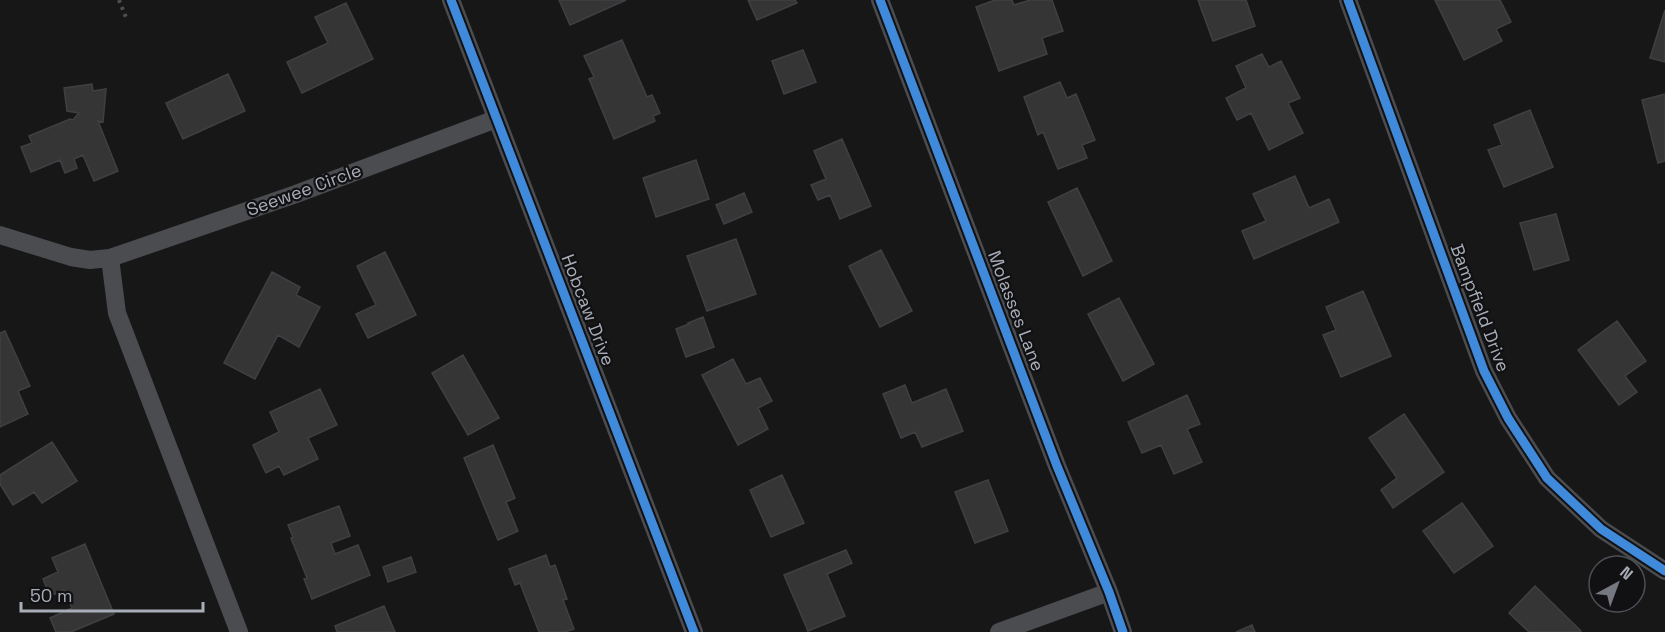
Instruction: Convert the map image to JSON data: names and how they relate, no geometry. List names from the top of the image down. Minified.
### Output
{"streets":{"street":["Seewee Circle","Bampfield Drive","Hobcaw Drive","Molasses Lane"]},"crossings":[["Seewee Circle","Hobcaw Drive"]],"scale_bar":"50 m","north":"top right"}
